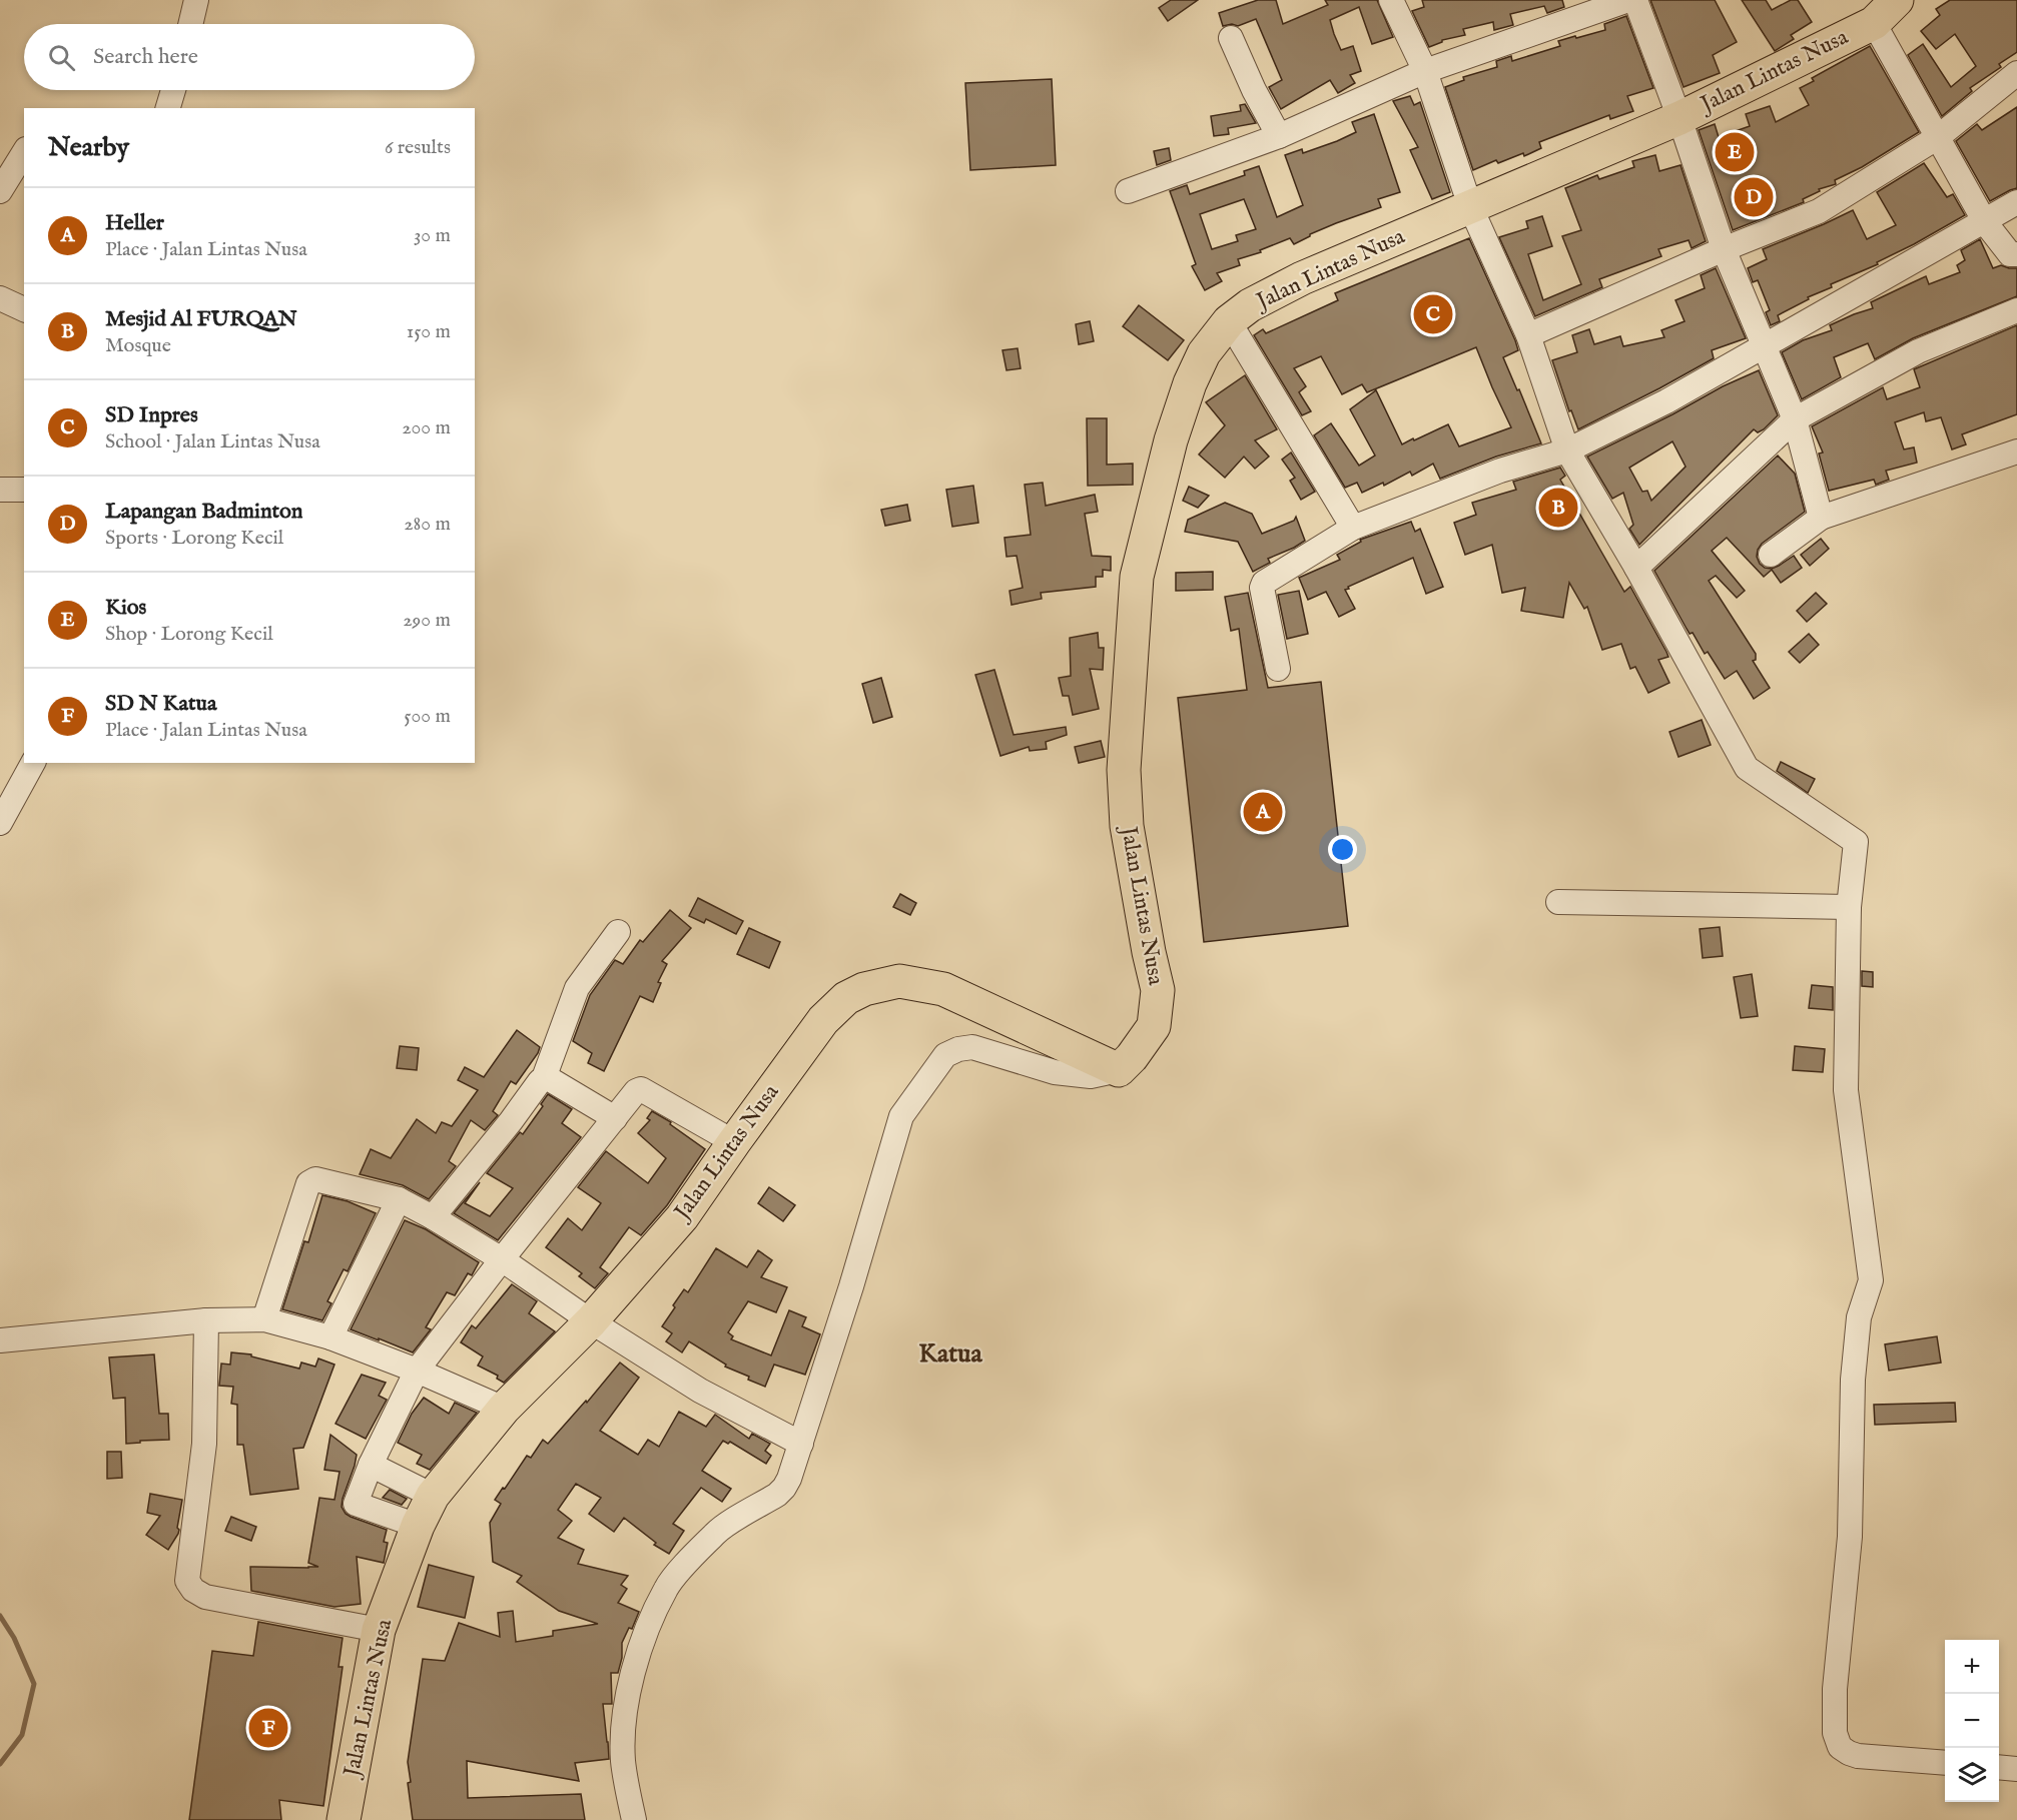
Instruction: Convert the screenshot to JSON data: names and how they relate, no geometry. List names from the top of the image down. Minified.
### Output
{"streets":{"highway":["Jalan Lintas Nusa"]},"districts":["Katua"],"page":{"search":"Search here","heading":["Nearby","6 results"],"pins":["E","D","C","B","A","F"],"list":[{"mark":"A","name":"Heller","note":"Place · Jalan Lintas Nusa","value":"30 m"},{"mark":"B","name":"Mesjid Al FURQAN","note":"Mosque","value":"150 m"},{"mark":"C","name":"SD Inpres","note":"School · Jalan Lintas Nusa","value":"200 m"},{"mark":"D","name":"Lapangan Badminton","note":"Sports · Lorong Kecil","value":"280 m"},{"mark":"E","name":"Kios","note":"Shop · Lorong Kecil","value":"290 m"},{"mark":"F","name":"SD N Katua","note":"Place · Jalan Lintas Nusa","value":"500 m"}],"map_buttons":["+","−"]}}
